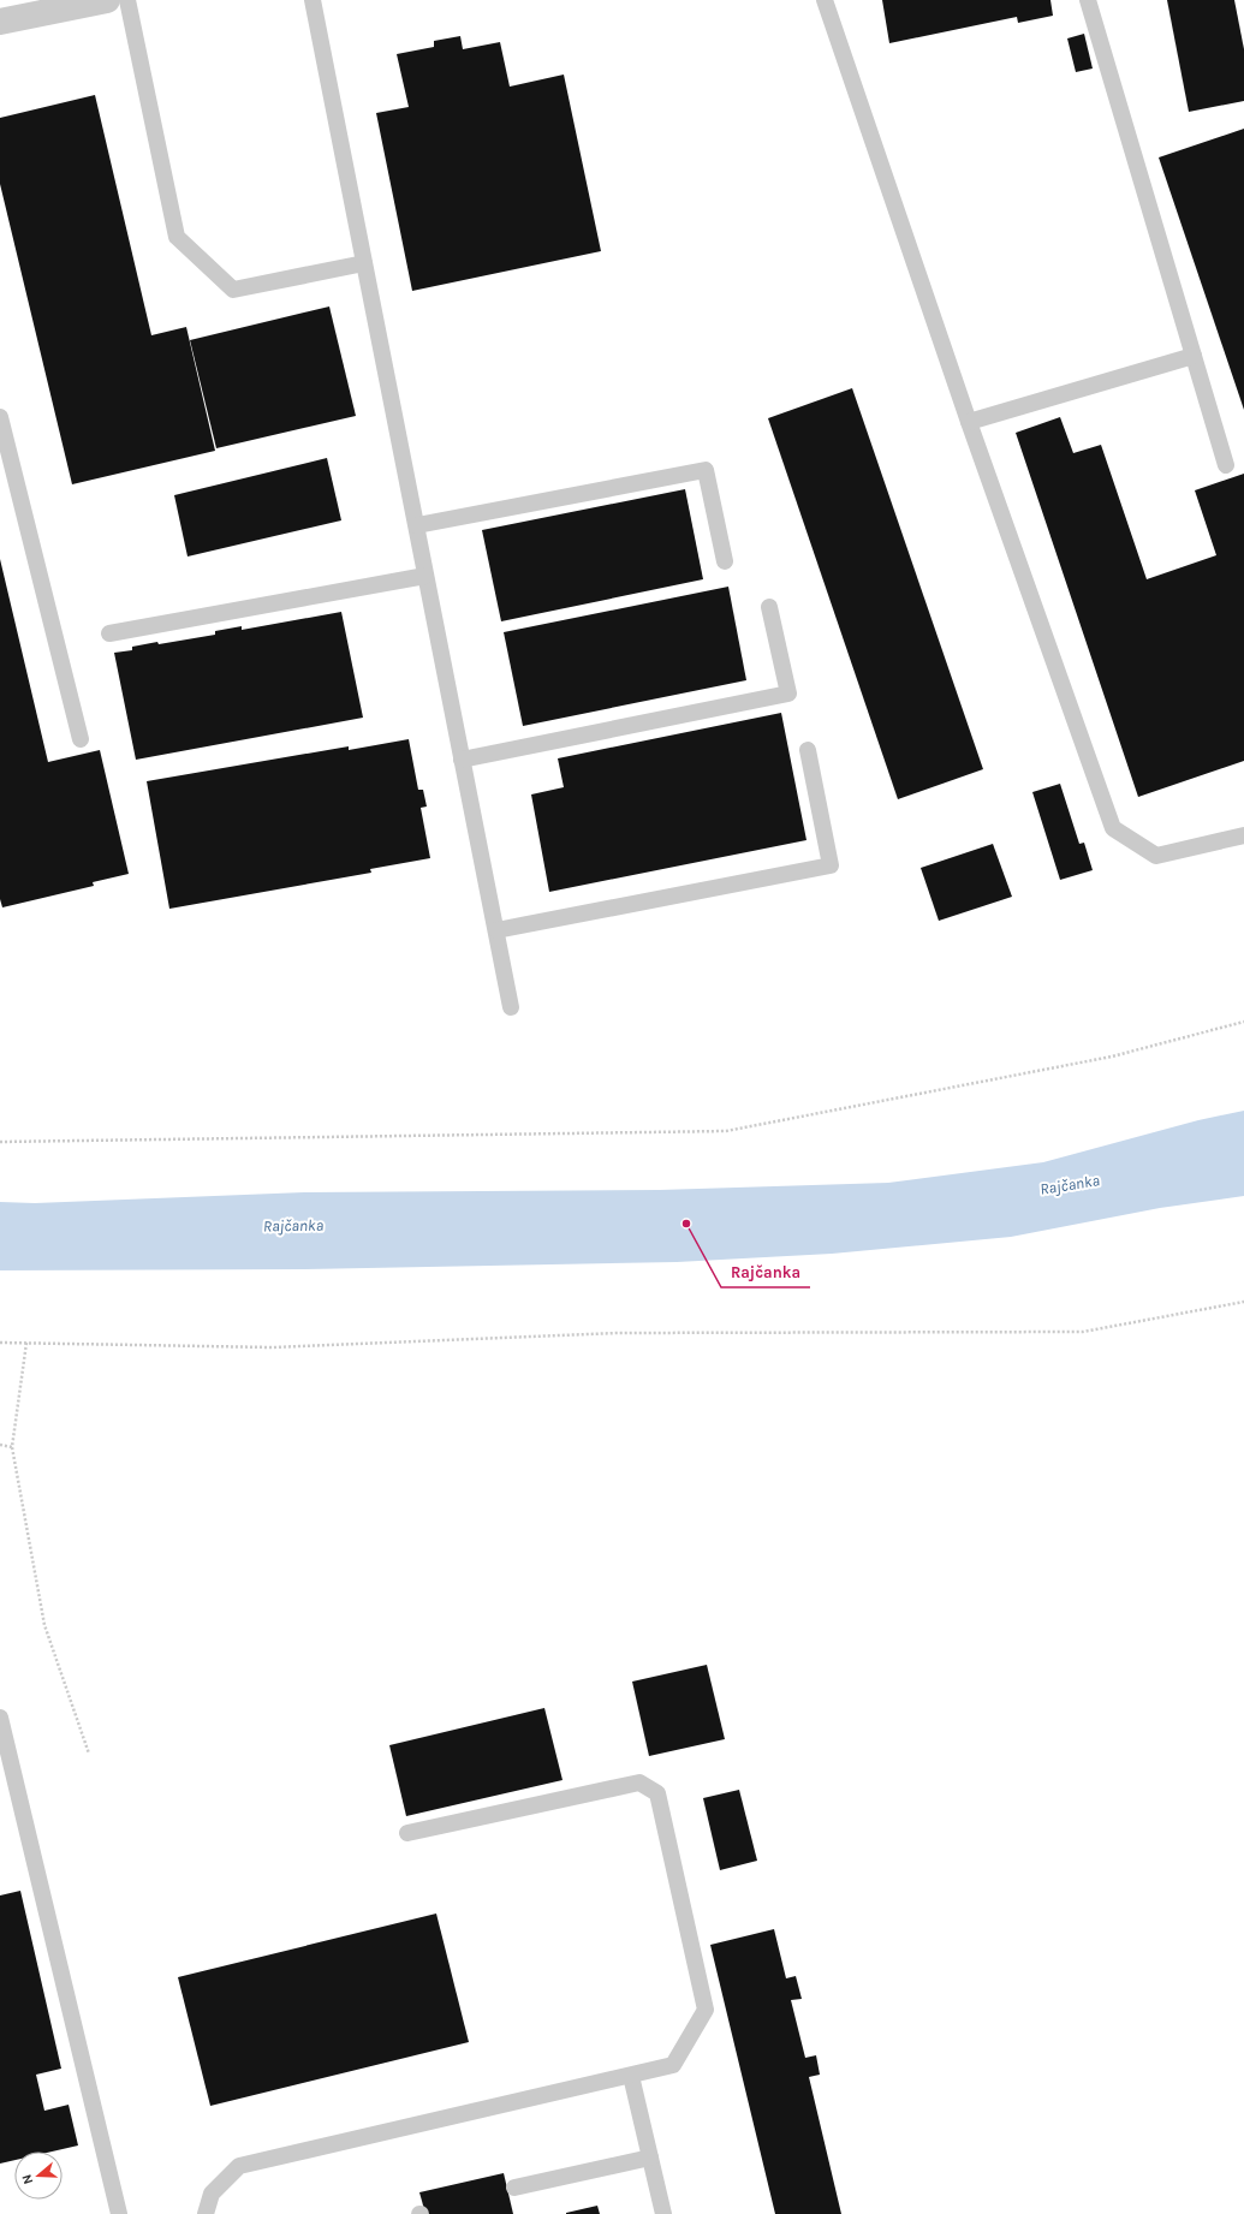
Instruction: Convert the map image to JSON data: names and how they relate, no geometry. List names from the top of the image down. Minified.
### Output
{"water":["Rajčanka"],"places":["Rajčanka"],"north":"left"}
